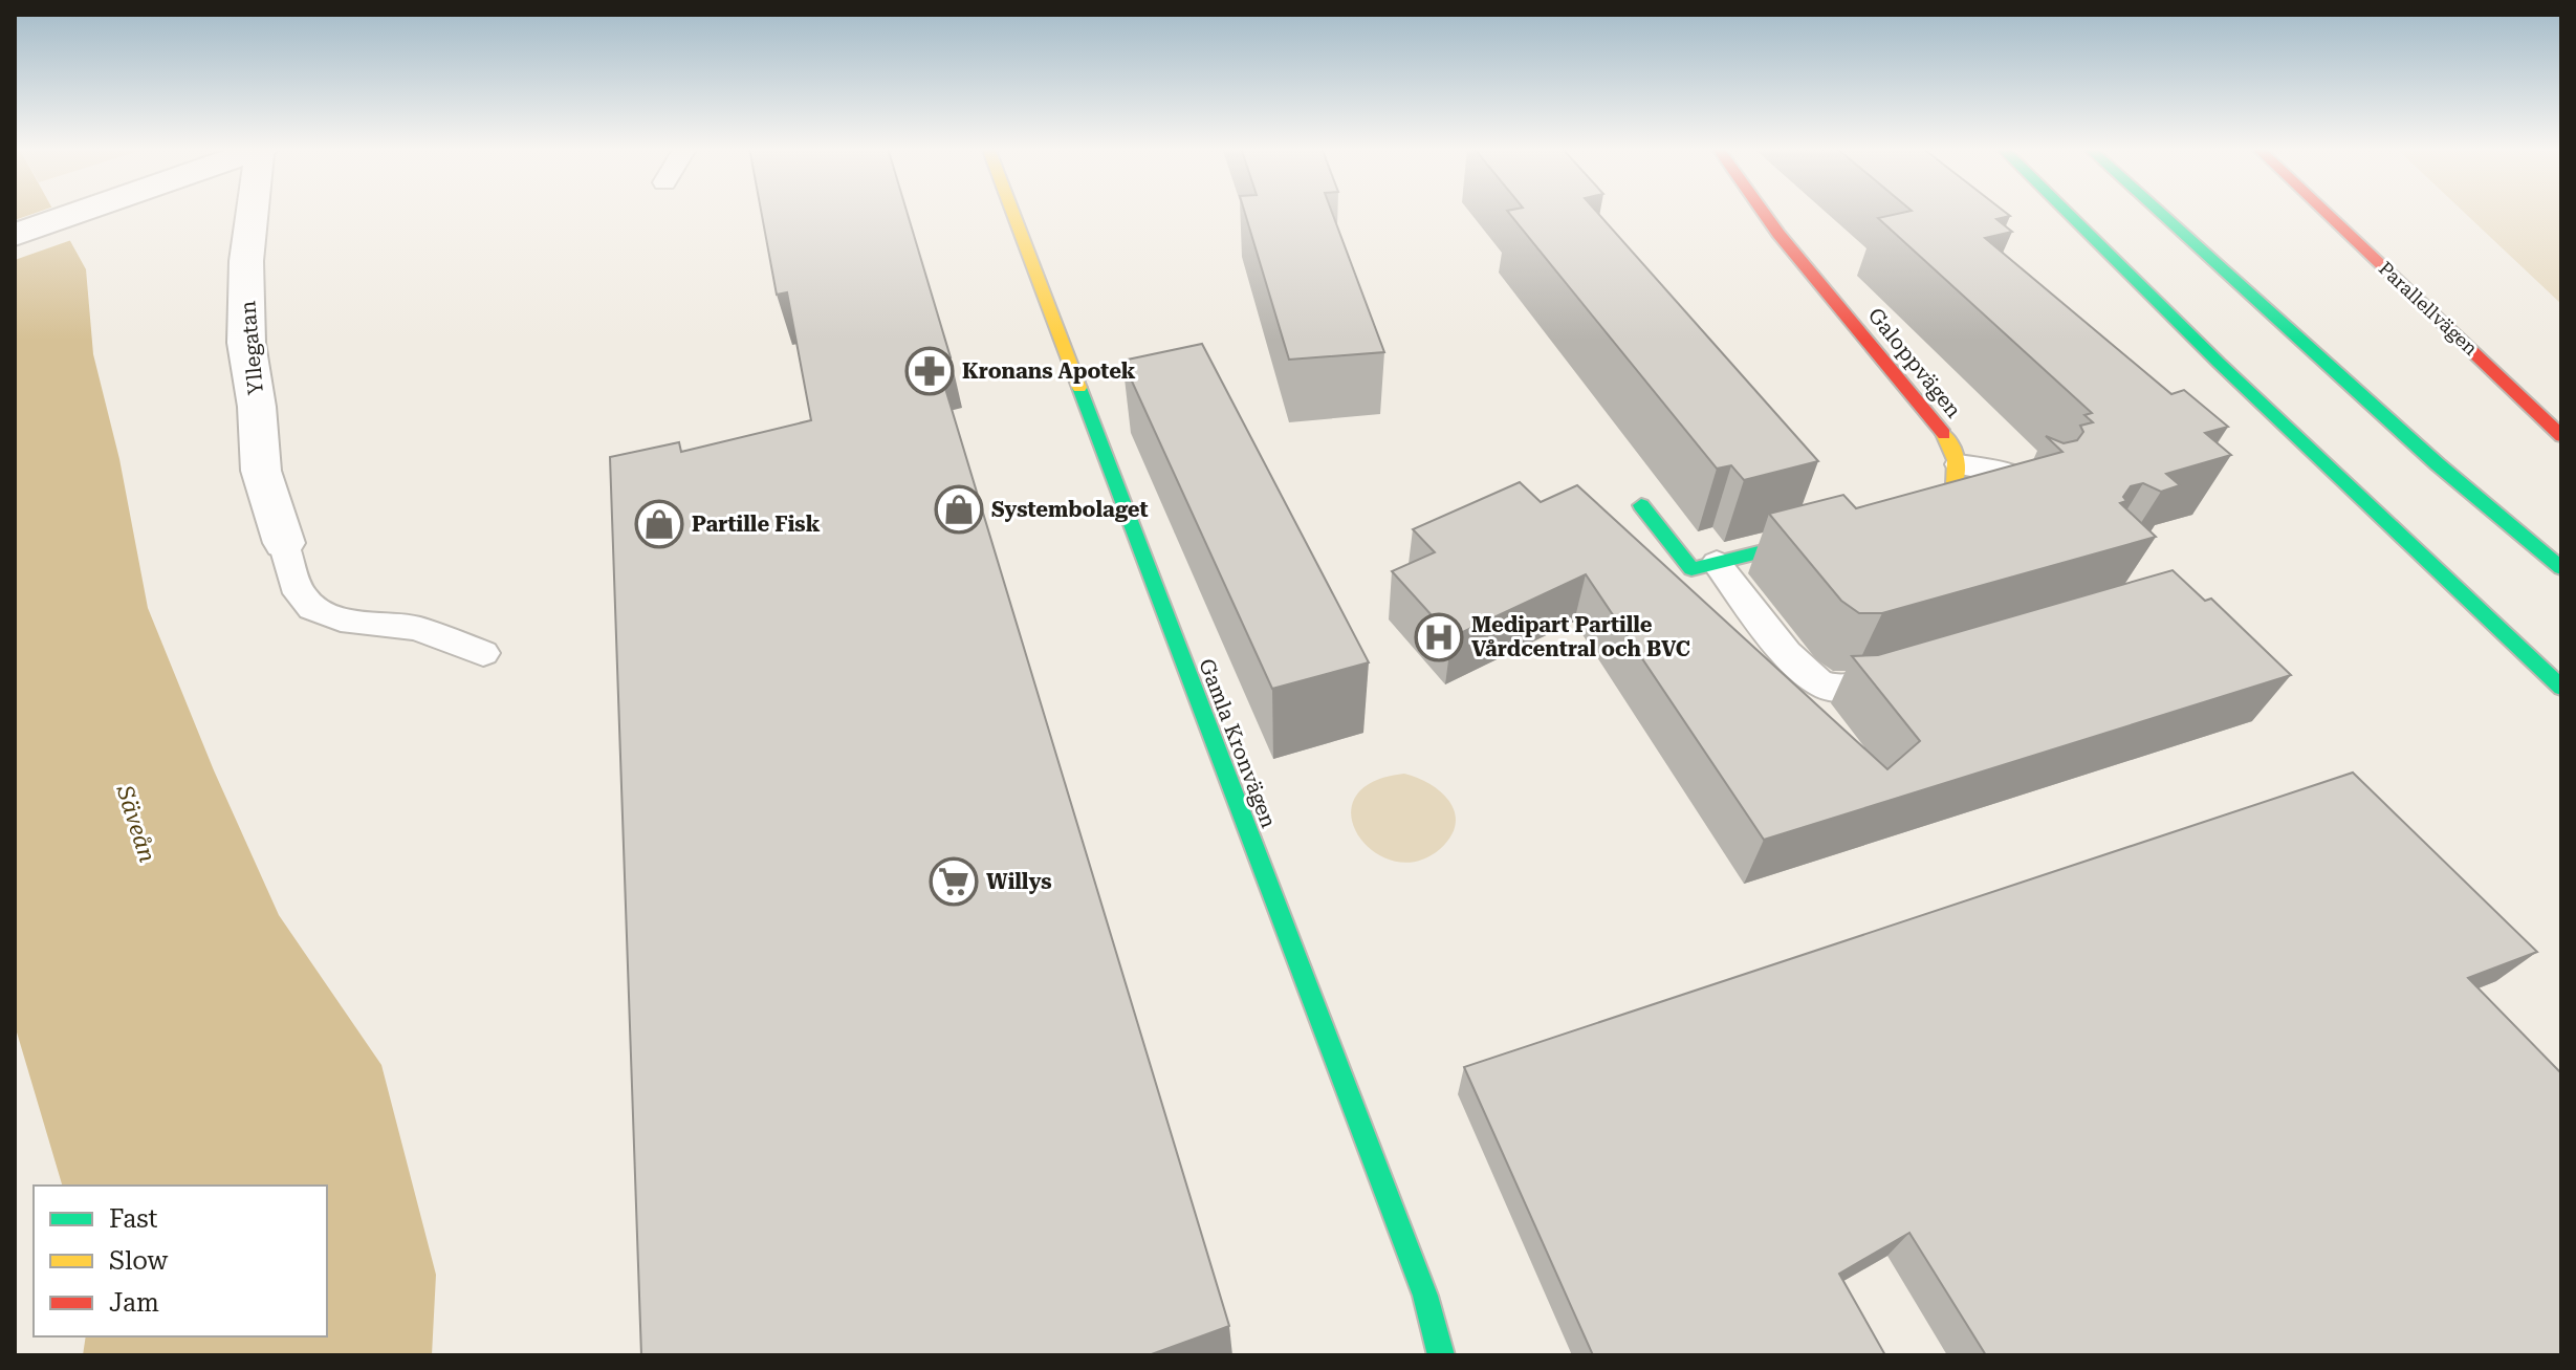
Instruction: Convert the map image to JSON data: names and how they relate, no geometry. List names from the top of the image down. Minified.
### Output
{"streets":{"main road":["Parallellvägen","Galoppvägen","Gamla Kronvägen"],"street":["Yllegatan"]},"water":["Säveån"],"places":{"pharmacy":["Kronans Apotek"],"shop":["Systembolaget","Partille Fisk"],"hospital":["Medipart Partille Vårdcentral och BVC"],"supermarket":["Willys"]},"legend":["Fast","Slow","Jam"]}
